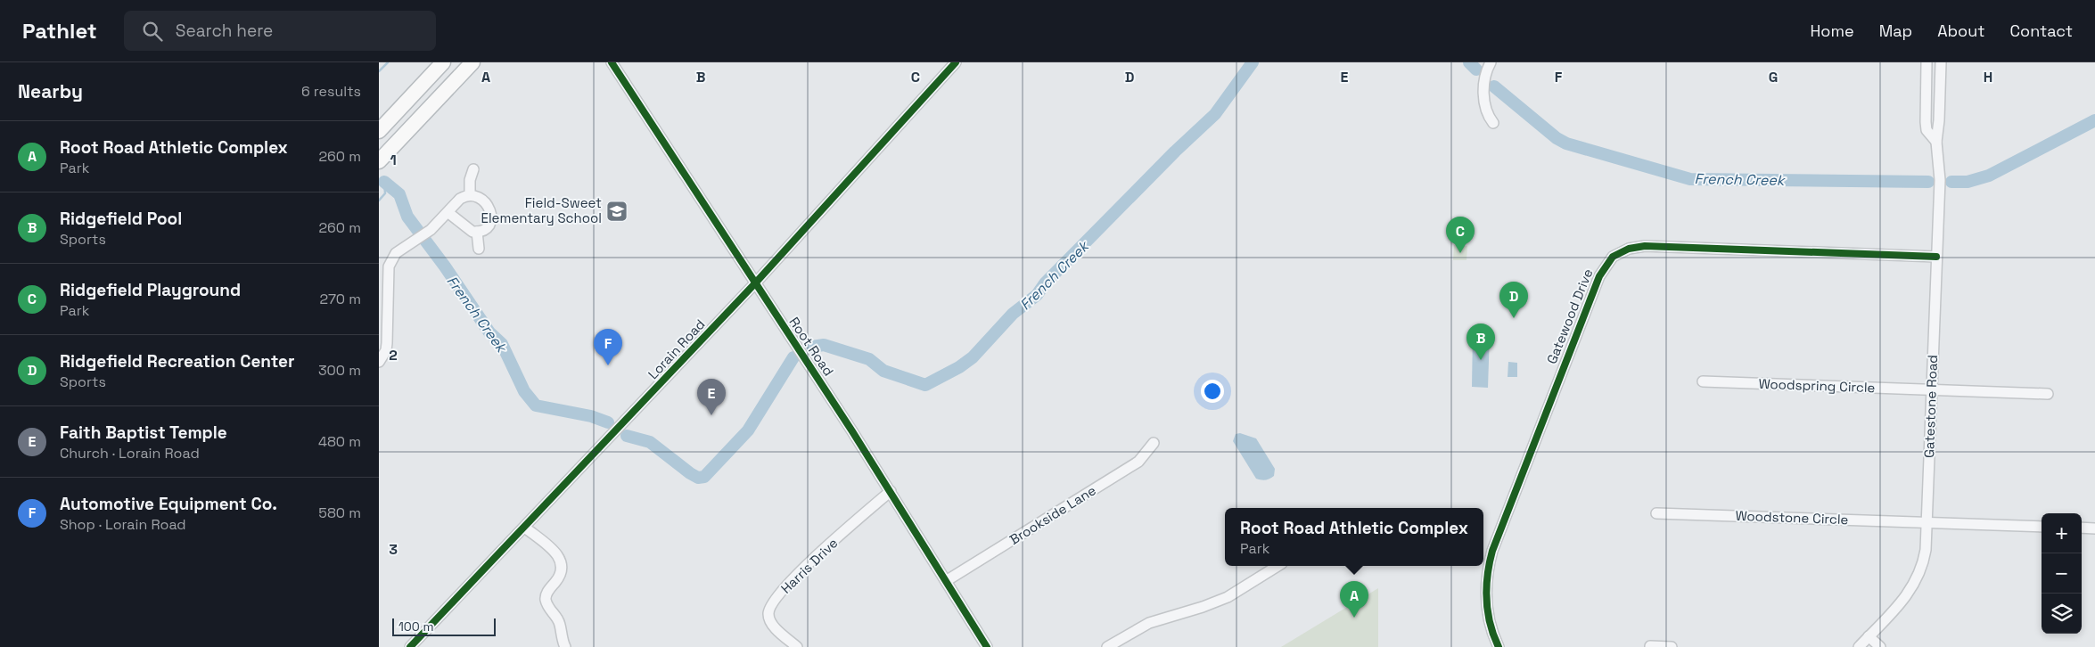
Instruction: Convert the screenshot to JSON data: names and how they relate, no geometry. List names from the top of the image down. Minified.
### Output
{"streets":{"street":["Gatewood Drive","Root Road","Lorain Road","Woodspring Circle","Gatestone Road","Brookside Lane","Woodstone Circle","Harris Drive"]},"crossings":[["Gatewood Drive","Gatestone Road"],["Root Road","Lorain Road"],["Root Road","Brookside Lane"],["Root Road","Harris Drive"],["Woodspring Circle","Gatestone Road"],["Gatestone Road","Woodstone Circle"]],"water":["French Creek"],"places":{"school or university":["Field-Sweet Elementary School"]},"scale_bar":"100 m","page":{"header":"Pathlet","search":"Search here","nav":["Home","Map","About","Contact"],"heading":["Nearby","6 results"],"list":[{"mark":"A","name":"Root Road Athletic Complex","note":"Park","value":"260 m"},{"mark":"B","name":"Ridgefield Pool","note":"Sports","value":"260 m"},{"mark":"C","name":"Ridgefield Playground","note":"Park","value":"270 m"},{"mark":"D","name":"Ridgefield Recreation Center","note":"Sports","value":"300 m"},{"mark":"E","name":"Faith Baptist Temple","note":"Church · Lorain Road","value":"480 m"},{"mark":"F","name":"Automotive Equipment Co.","note":"Shop · Lorain Road","value":"580 m"}],"pins":["C","D","B","F","E","A"],"popup":["Root Road Athletic Complex","Park"],"map_buttons":["+","−"],"scale":"100 m"},"grid":{"columns":["A","B","C","D","E","F","G","H"],"rows":["1","2","3"]}}
